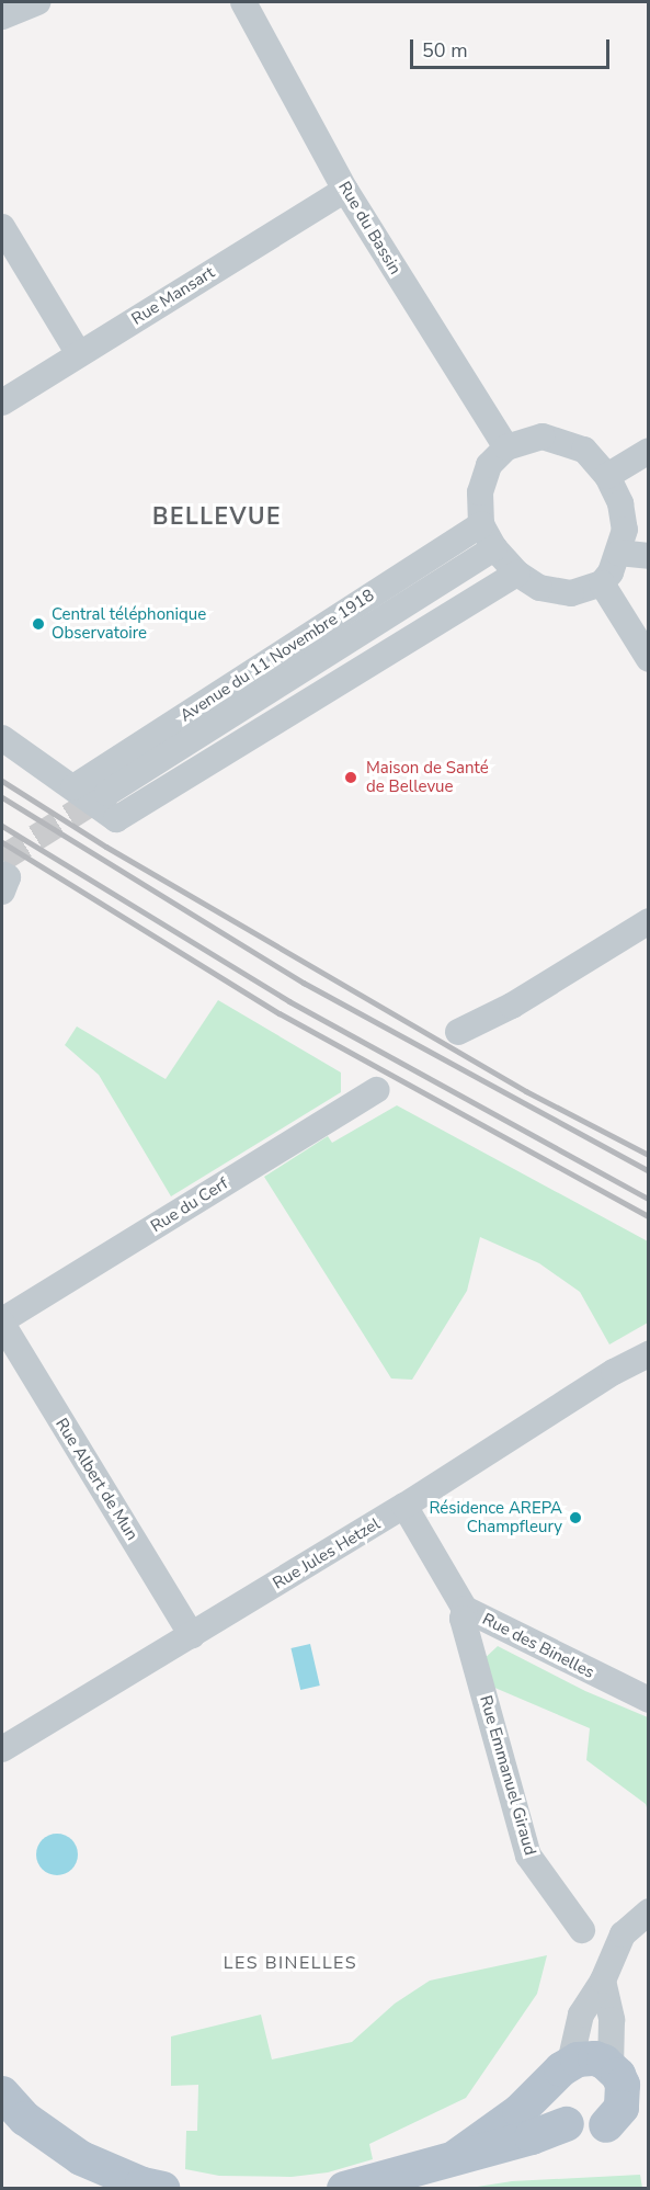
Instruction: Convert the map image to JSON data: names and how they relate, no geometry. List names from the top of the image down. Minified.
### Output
{"streets":{"street":["Rue du Bassin","Rue Mansart","Avenue du 11 Novembre 1918","Rue du Cerf","Rue Albert de Mun","Rue Jules Hetzel","Rue des Binelles","Rue Emmanuel Giraud"]},"crossings":[["Rue du Bassin","Rue Mansart"],["Rue du Bassin","Avenue du 11 Novembre 1918"],["Rue du Cerf","Rue Albert de Mun"],["Rue Albert de Mun","Rue Jules Hetzel"],["Rue Jules Hetzel","Rue des Binelles"],["Rue des Binelles","Rue Emmanuel Giraud"]],"districts":["BELLEVUE","LES BINELLES"],"places":["Central téléphonique Observatoire","Maison de Santé de Bellevue","Résidence AREPA Champfleury"],"scale_bar":"50 m"}
